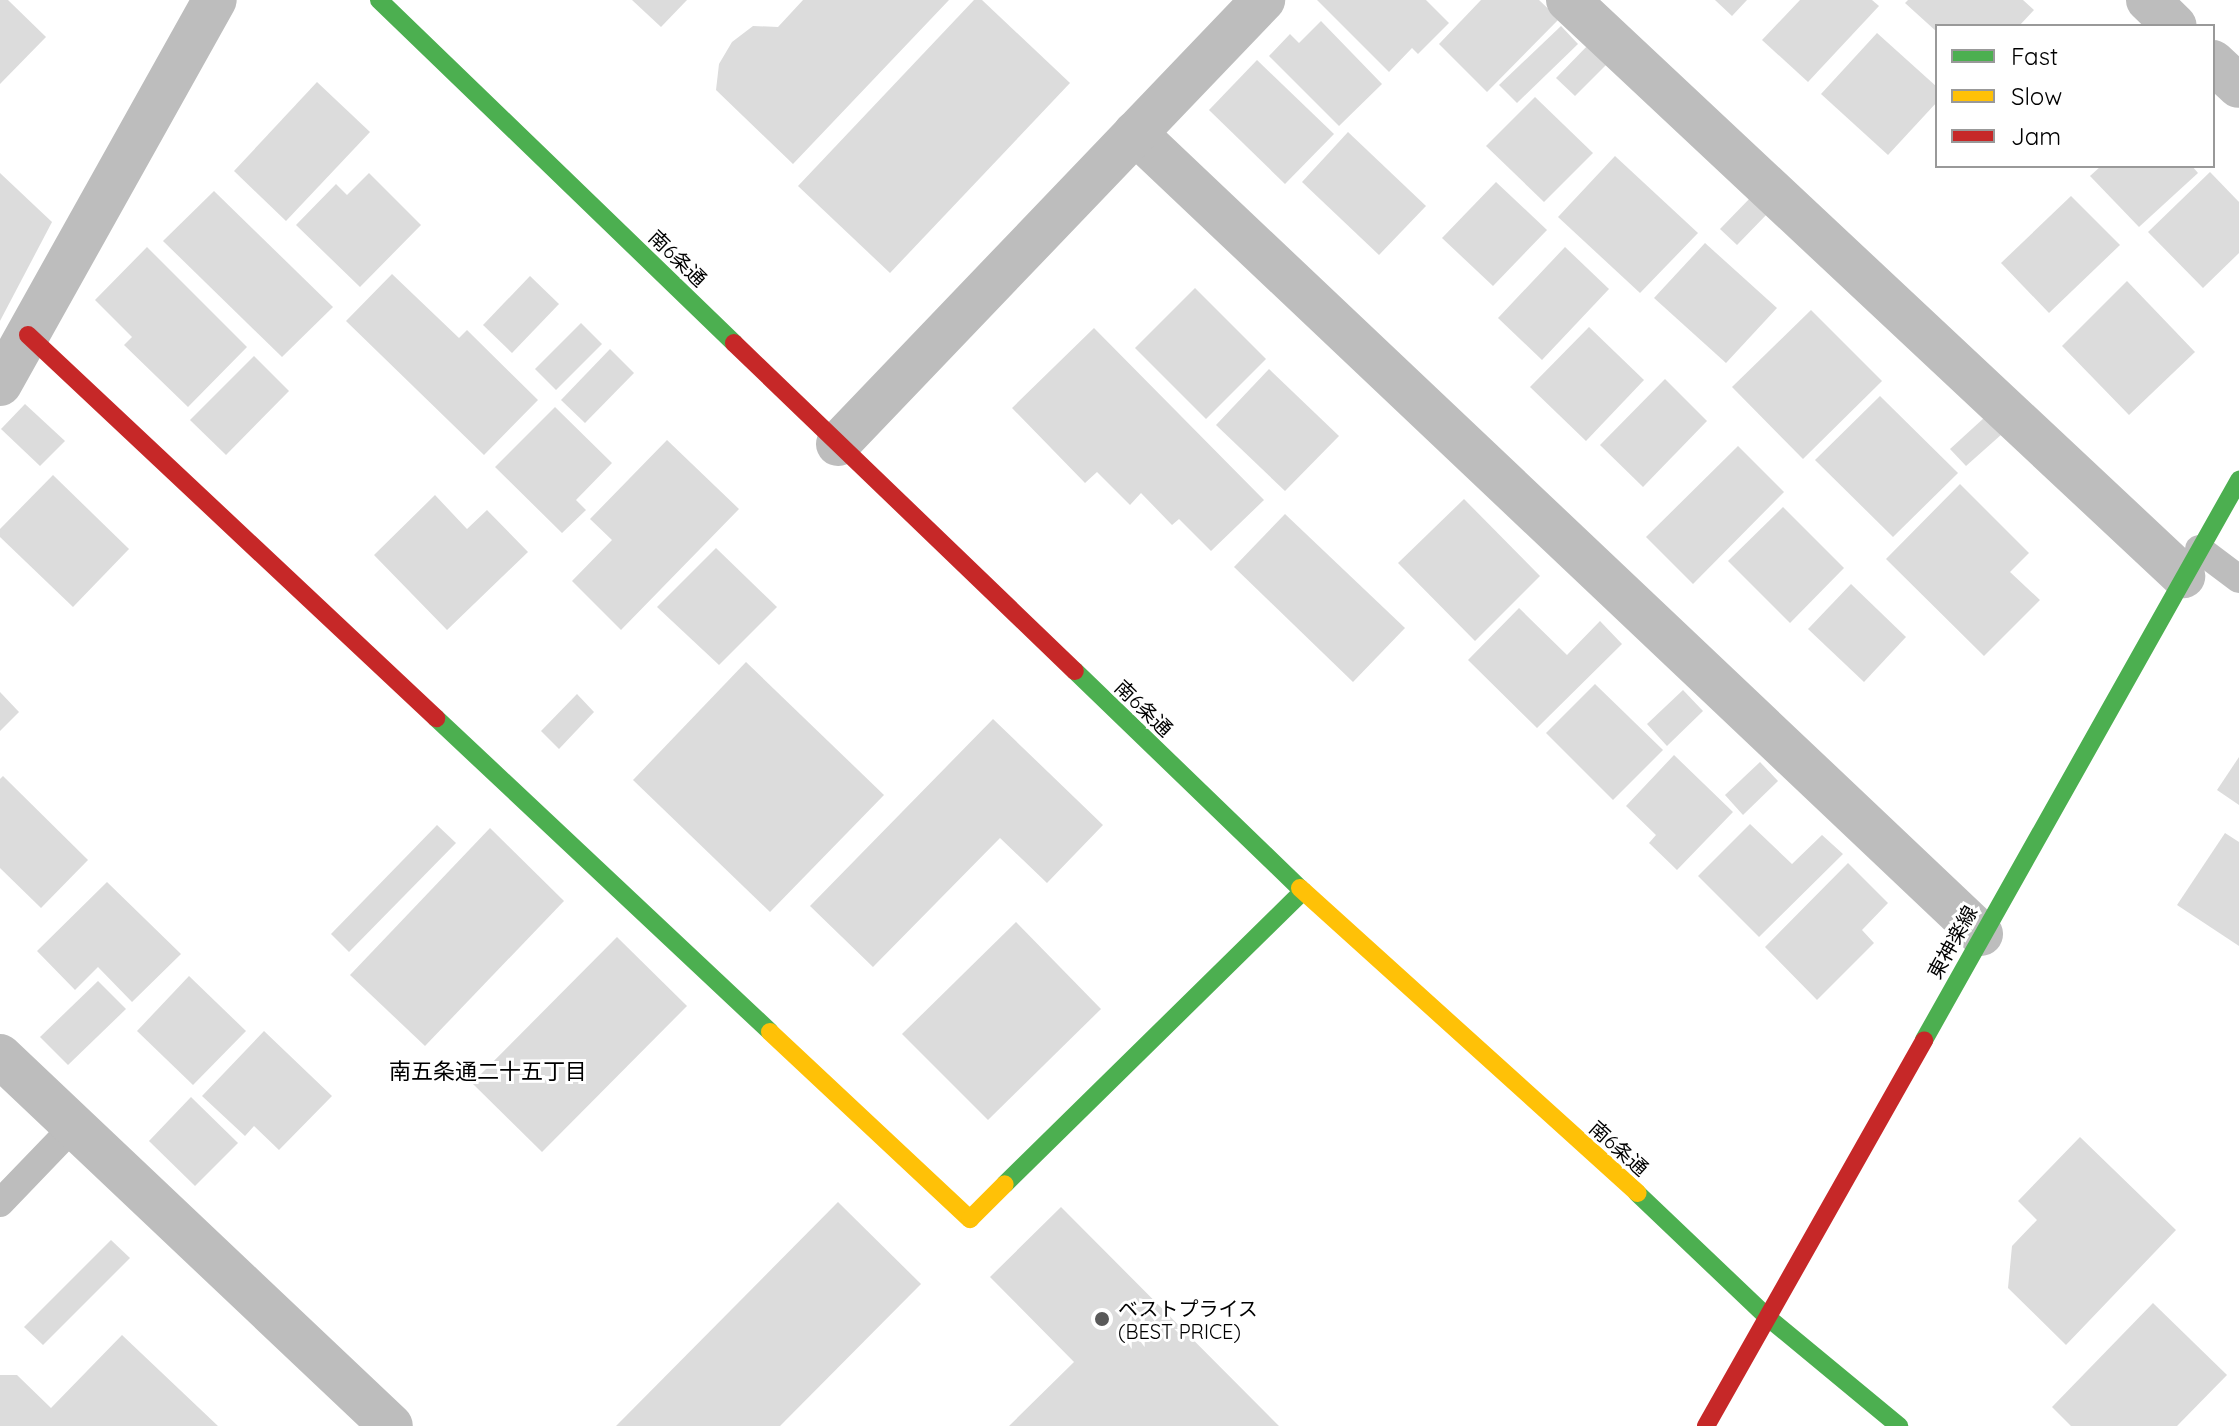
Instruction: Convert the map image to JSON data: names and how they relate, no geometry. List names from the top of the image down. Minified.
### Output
{"streets":{"street":["南6条通","東神楽線"]},"crossings":[["南6条通","東神楽線"]],"districts":["南五条通二十五丁目"],"places":["ベストプライス (BEST PRICE)"],"legend":["Fast","Slow","Jam"]}
